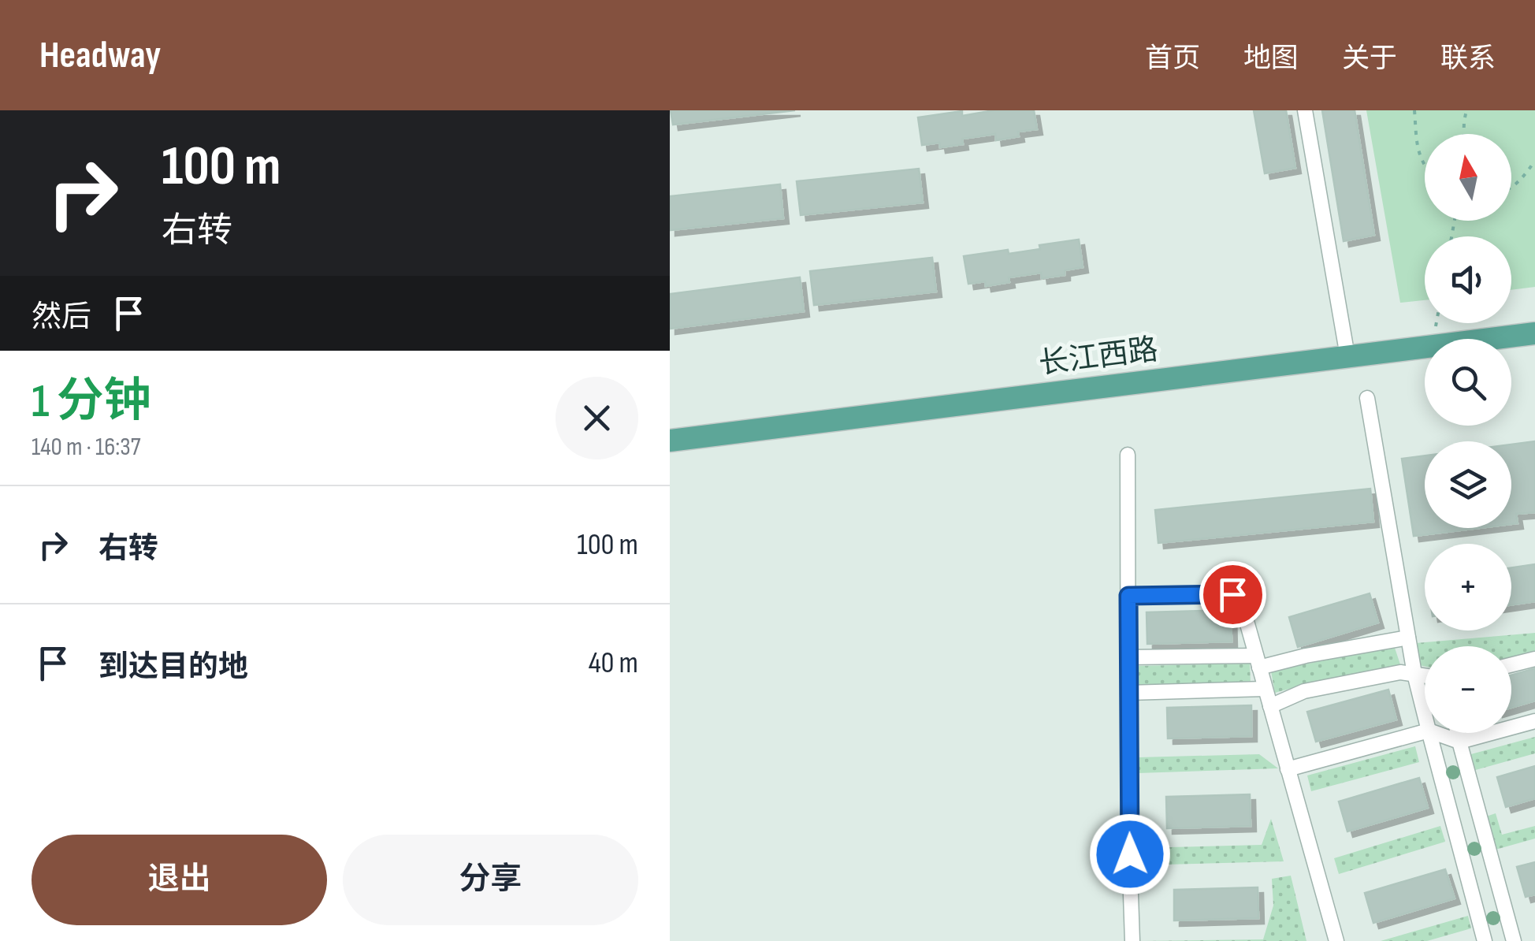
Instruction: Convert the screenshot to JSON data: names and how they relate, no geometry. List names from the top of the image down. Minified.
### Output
{"streets":{"main road":["长江西路"]},"north":"top","page":{"header":"Headway","nav":["首页","地图","关于","联系"],"turn":["100 m","右转"],"map_buttons":["+","−"],"then":"然后","heading":["1 分钟","140 m · 16:37"],"list":[{"name":"右转","value":"100 m"},{"name":"到达目的地","value":"40 m"}],"buttons":["退出","分享"]}}
